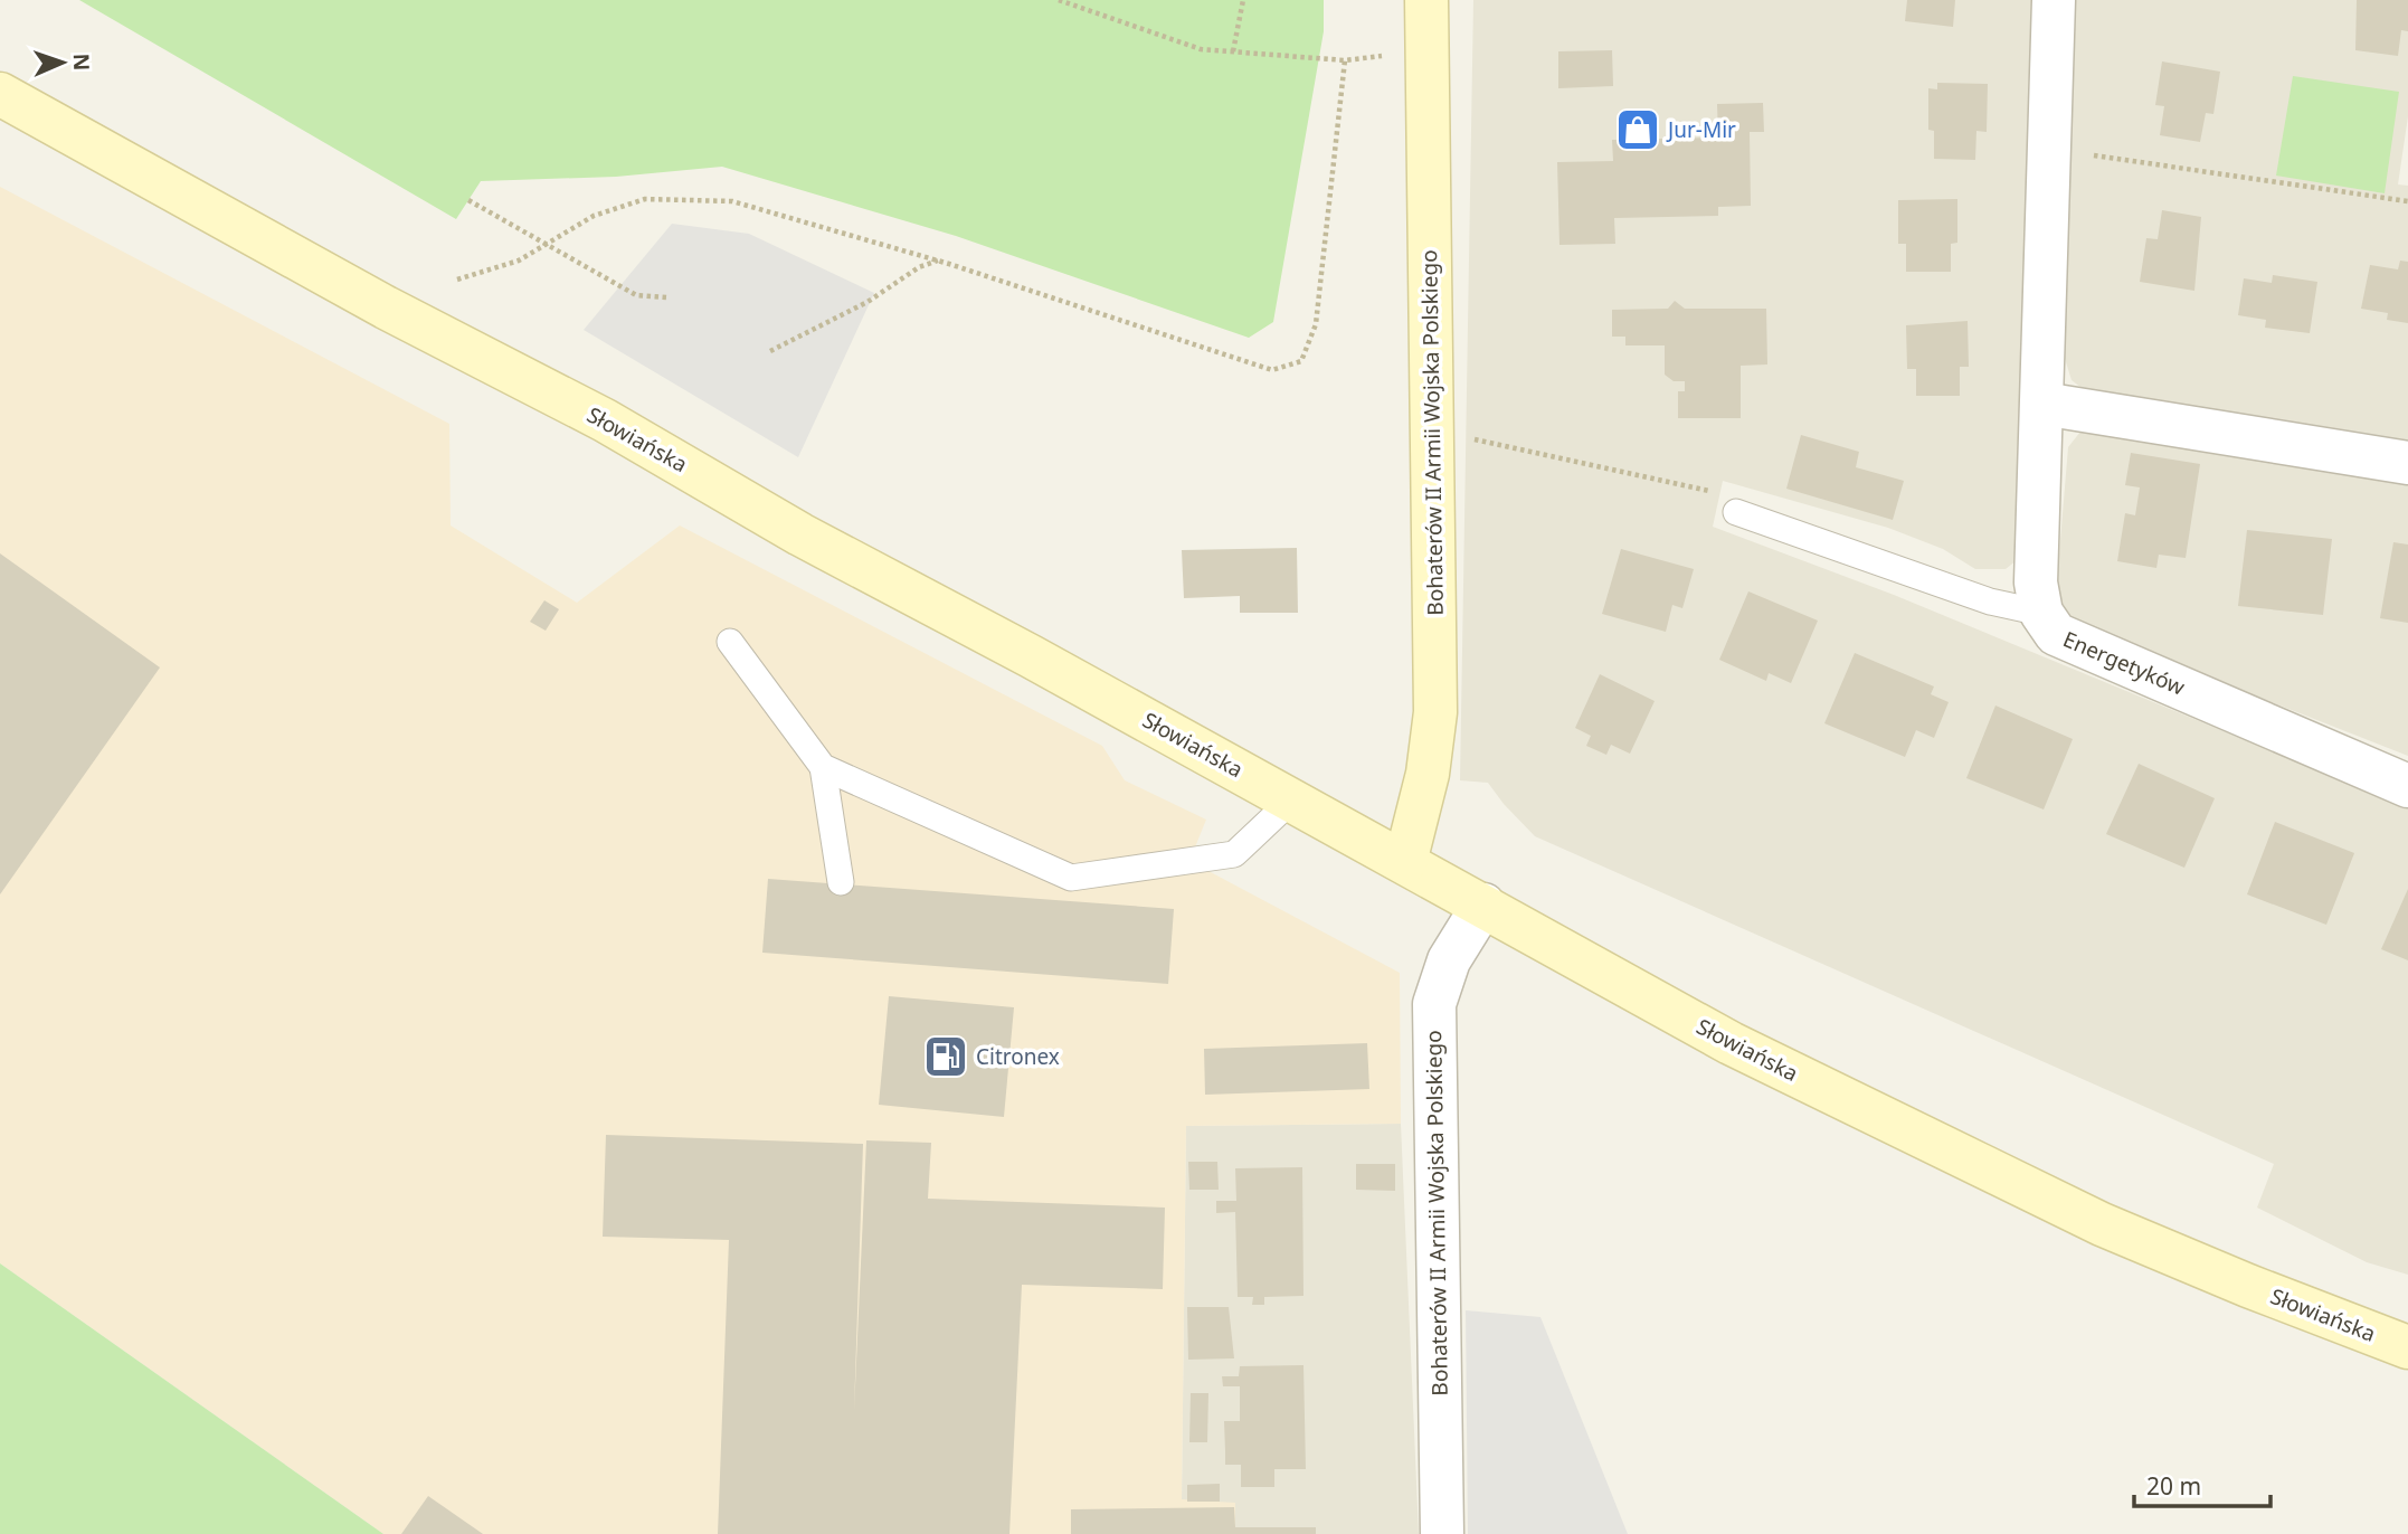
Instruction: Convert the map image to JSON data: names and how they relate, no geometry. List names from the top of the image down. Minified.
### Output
{"streets":{"street":["Bohaterów II Armii Wojska Polskiego","Słowiańska","Energetyków"]},"crossings":[["Bohaterów II Armii Wojska Polskiego","Słowiańska"]],"places":{"shop":["Jur-Mir"],"fuel station":["Citronex"]},"scale_bar":"20 m","north":"right"}
